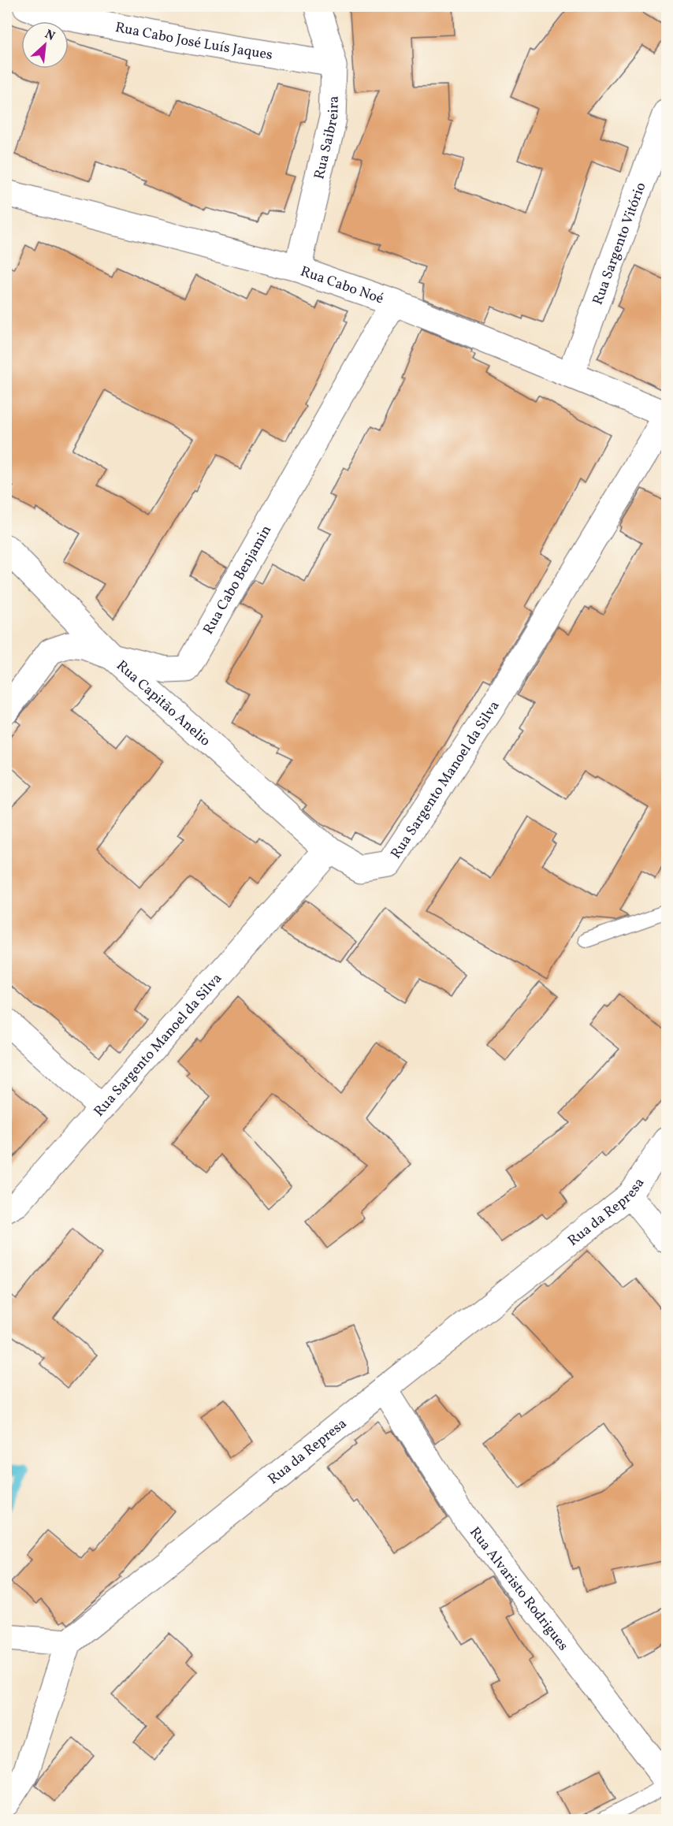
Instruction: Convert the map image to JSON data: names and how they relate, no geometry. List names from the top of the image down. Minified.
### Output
{"streets":{"street":["Rua Cabo José Luís Jaques","Rua Saibreira","Rua Sargento Vitório","Rua Cabo Noé","Rua Cabo Benjamin","Rua Capitão Anelio","Rua Sargento Manoel da Silva","Rua da Represa","Rua Alvaristo Rodrigues"]},"crossings":[["Rua Cabo José Luís Jaques","Rua Saibreira"],["Rua Saibreira","Rua Cabo Noé"],["Rua Sargento Vitório","Rua Cabo Noé"],["Rua Cabo Noé","Rua Cabo Benjamin"],["Rua Cabo Noé","Rua Sargento Manoel da Silva"],["Rua Cabo Benjamin","Rua Capitão Anelio"],["Rua Capitão Anelio","Rua Sargento Manoel da Silva"],["Rua da Represa","Rua Alvaristo Rodrigues"]],"north":"top right"}
